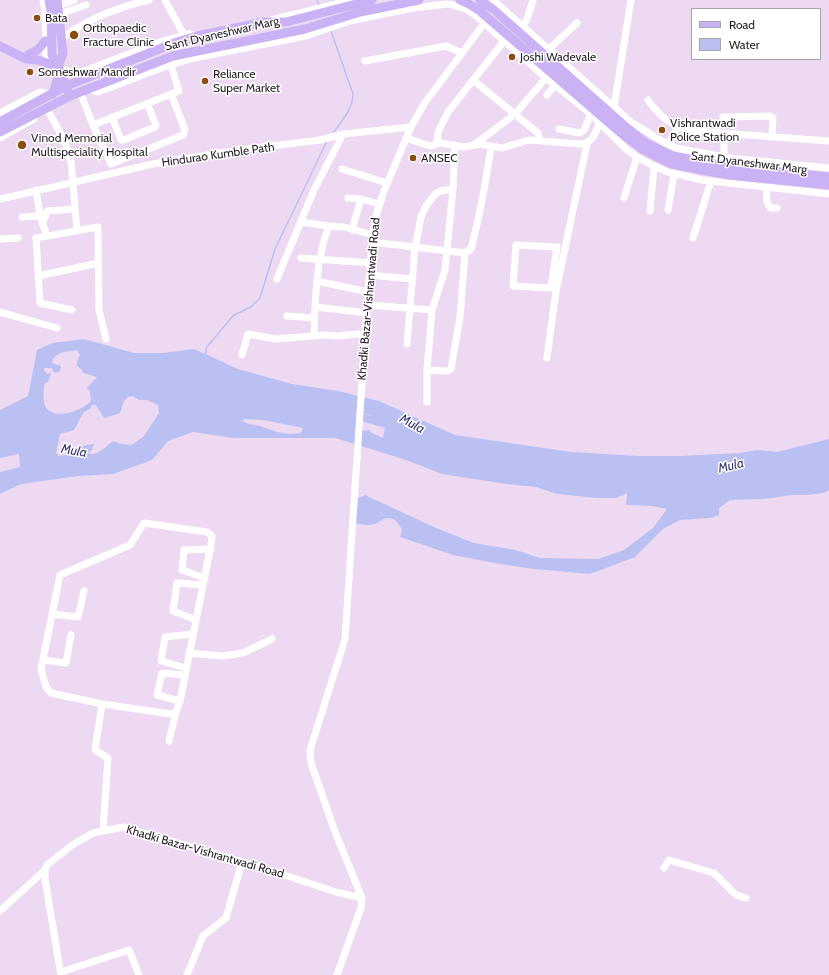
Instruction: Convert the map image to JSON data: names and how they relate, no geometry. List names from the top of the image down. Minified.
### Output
{"streets":{"main road":["Sant Dyaneshwar Marg"],"street":["Hindurao Kumble Path","Khadki Bazar-Vishrantwadi Road"]},"crossings":[["Sant Dyaneshwar Marg","Khadki Bazar-Vishrantwadi Road"],["Hindurao Kumble Path","Khadki Bazar-Vishrantwadi Road"]],"water":["Mula"],"places":["Bata","Orthopaedic Fracture Clinic","Joshi Wadevale","Someshwar Mandir","Reliance Super Market","Vishrantwadi Police Station","Vinod Memorial Multispeciality Hospital","ANSEC"],"legend":["Road","Water"]}
